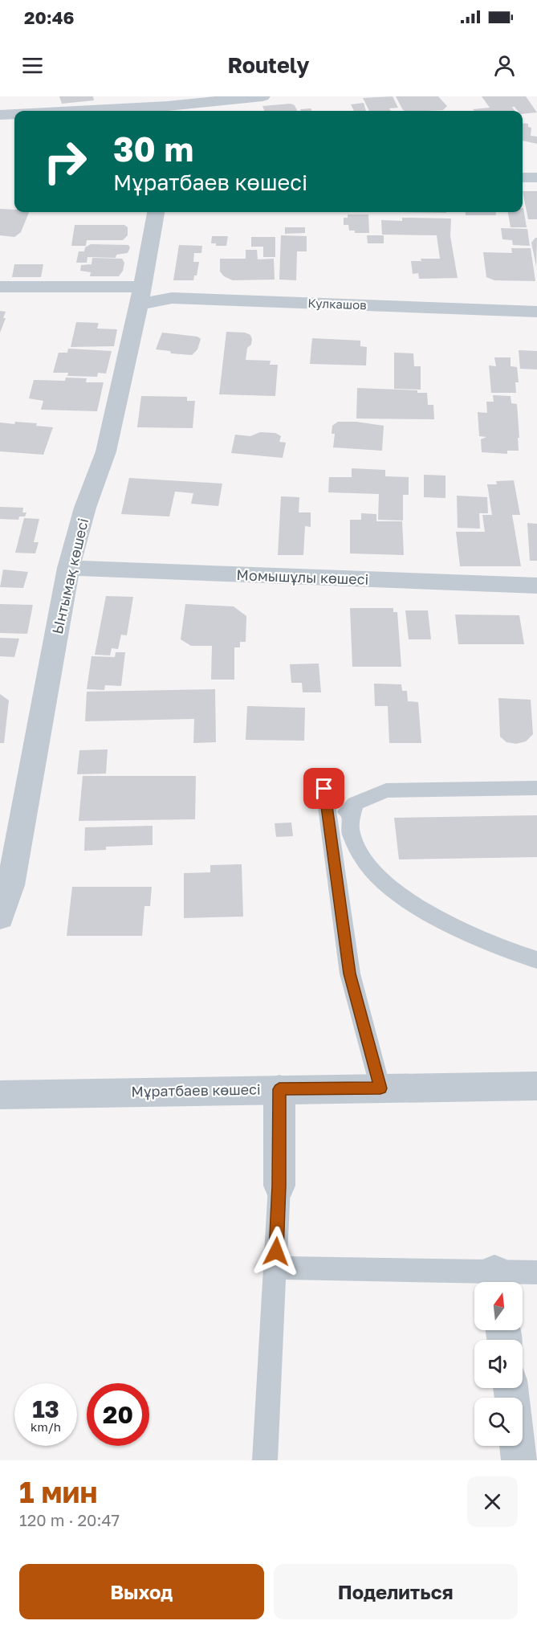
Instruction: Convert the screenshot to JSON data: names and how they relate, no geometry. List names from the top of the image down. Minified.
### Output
{"streets":{"street":["Кулкашов","Ынтымақ көшесі","Момышұлы көшесі","Мұратбаев көшесі"]},"crossings":[["Кулкашов","Ынтымақ көшесі"],["Ынтымақ көшесі","Момышұлы көшесі"]],"north":"top","page":{"status":"20:46","header":"Routely","turn":["30 m","Мұратбаев көшесі"],"speed":"13 km/h","limit":"20","heading":["1 мин","120 m · 20:47"],"buttons":["Выход","Поделиться"]}}
